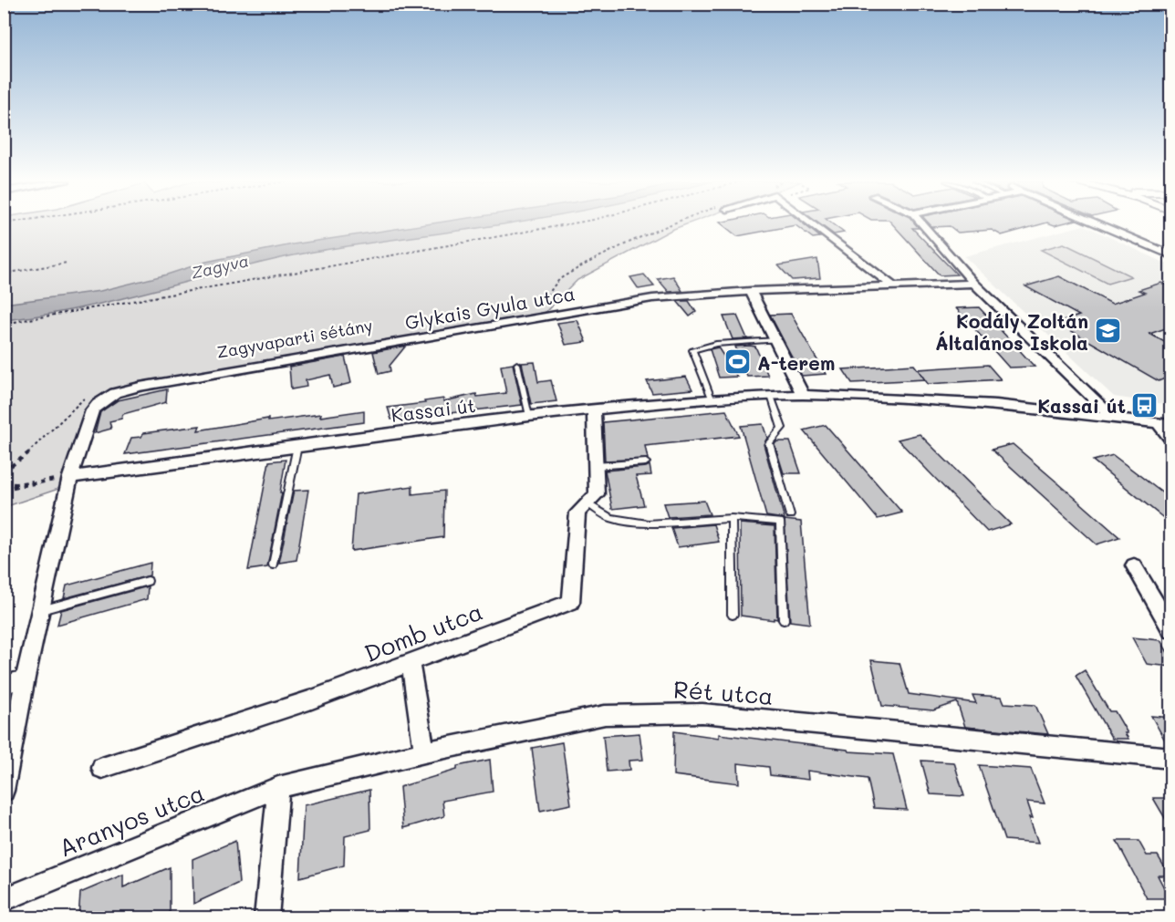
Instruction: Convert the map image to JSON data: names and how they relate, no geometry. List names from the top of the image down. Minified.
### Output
{"streets":{"street":["Glykais Gyula utca","Kassai út","Domb utca","Rét utca","Aranyos utca"]},"crossings":[["Glykais Gyula utca","Kassai út"],["Kassai út","Domb utca"],["Rét utca","Aranyos utca"]],"water":["Zagyva"],"places":{"school or university":["Kodály Zoltán Általános Iskola"],"sports":["A-terem"],"bus stop":["Kassai út"]}}
